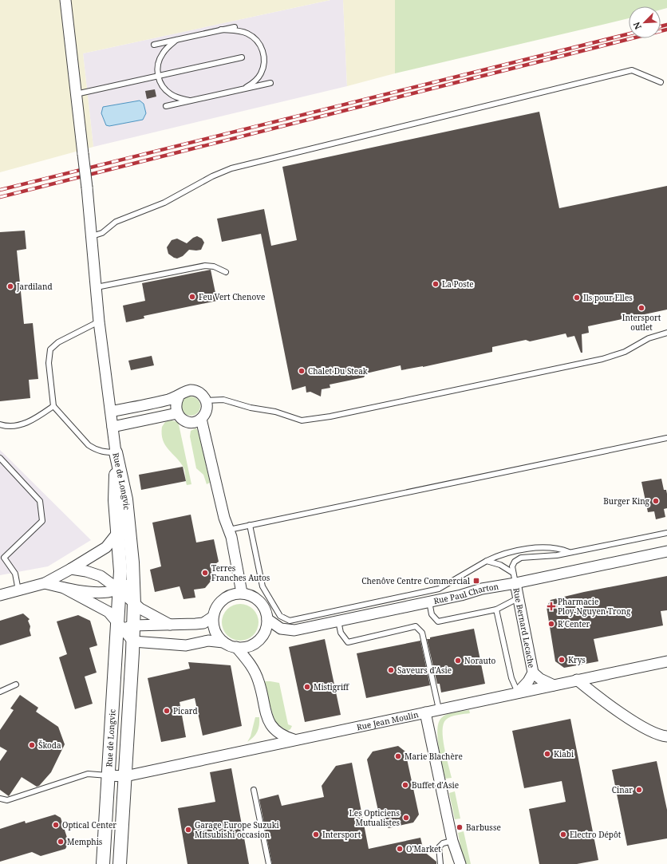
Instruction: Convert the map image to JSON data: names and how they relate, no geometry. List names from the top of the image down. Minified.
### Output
{"streets":{"street":["Rue de Longvic","Rue Paul Charton","Rue Bernard Lecache","Rue Jean Moulin"]},"crossings":[["Rue de Longvic","Rue Jean Moulin"],["Rue Paul Charton","Rue Bernard Lecache"],["Rue Bernard Lecache","Rue Jean Moulin"]],"places":{"other":["La Poste","Jardiland","Feu Vert Chenove","Ils pour Elles","Intersport outlet","Chalet Du Steak","Burger King","Terres Franches Autos","R'Center","Krys","Norauto","Saveurs d'Asie","Mistigriff","Picard","Škoda","Kiabi","Marie Blachère","Buffet d'Asie","Cinar","Les Opticiens Mutualistes","Optical Center","Barbusse","Garage Europe Suzuki Mitsubishi occasion","Intersport","Electro Dépôt","Memphis","O'Market"],"transit":["Chenôve Centre Commercial"],"health":["Pharmacie Ploy-Nguyen Trong"]},"north":"bottom left"}
